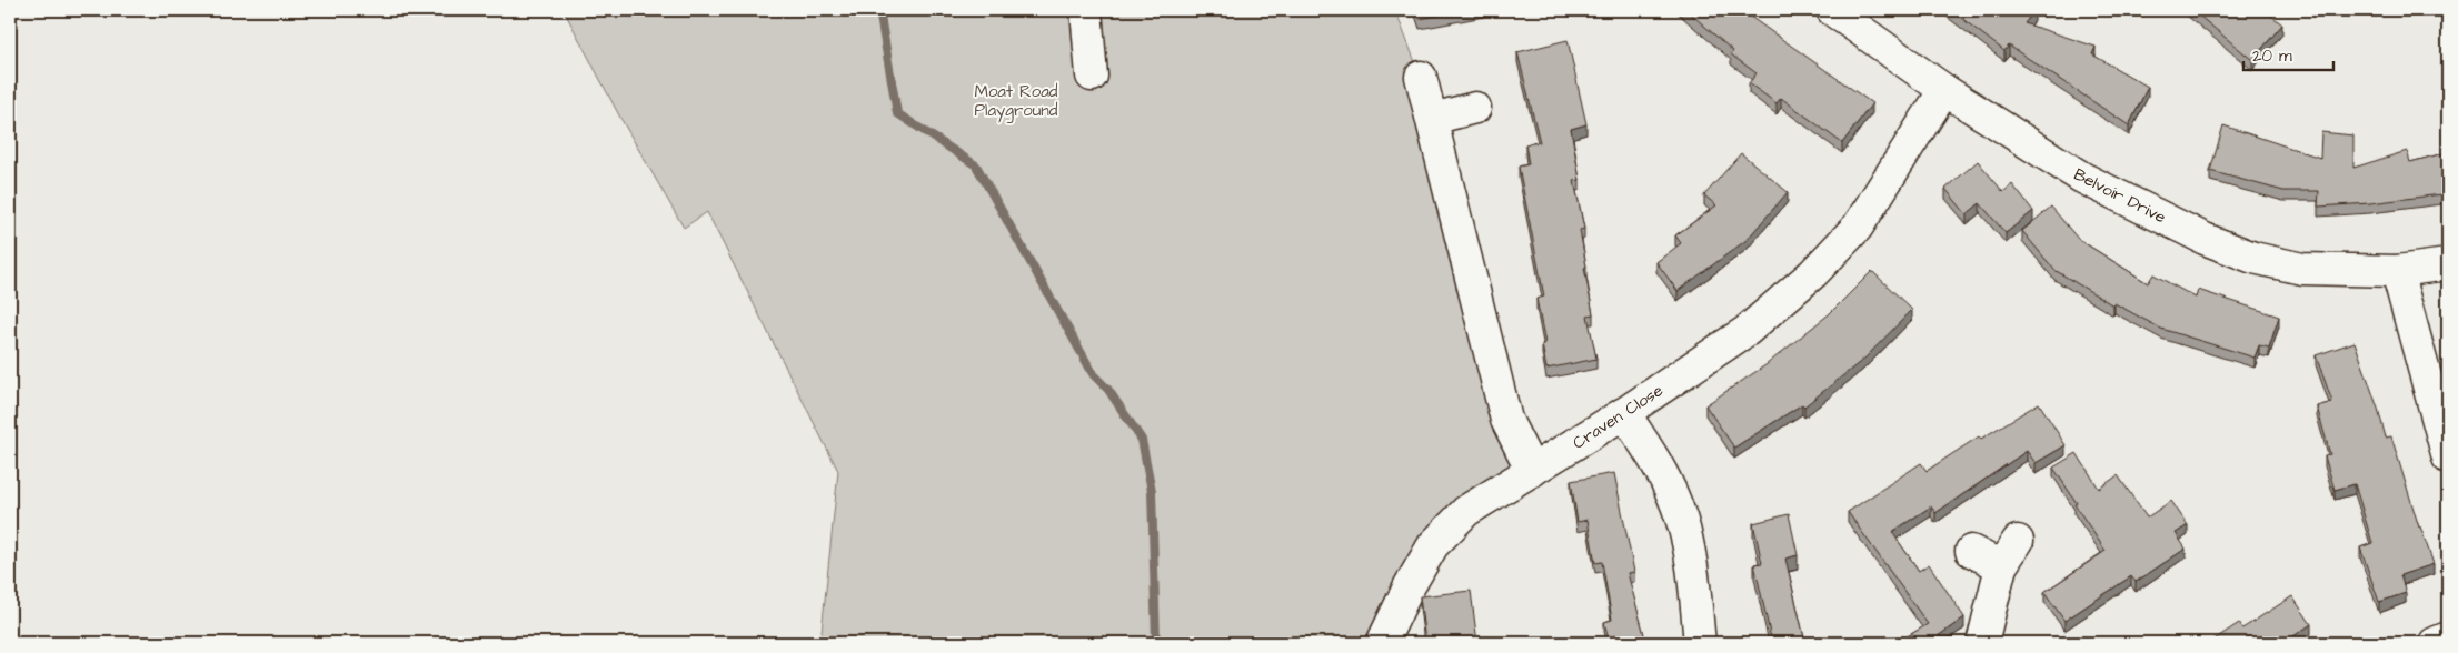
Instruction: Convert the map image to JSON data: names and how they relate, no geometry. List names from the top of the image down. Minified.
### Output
{"streets":{"street":["Belvoir Drive","Craven Close"]},"crossings":[["Belvoir Drive","Craven Close"]],"parks":["Moat Road Playground"],"scale_bar":"20 m"}
